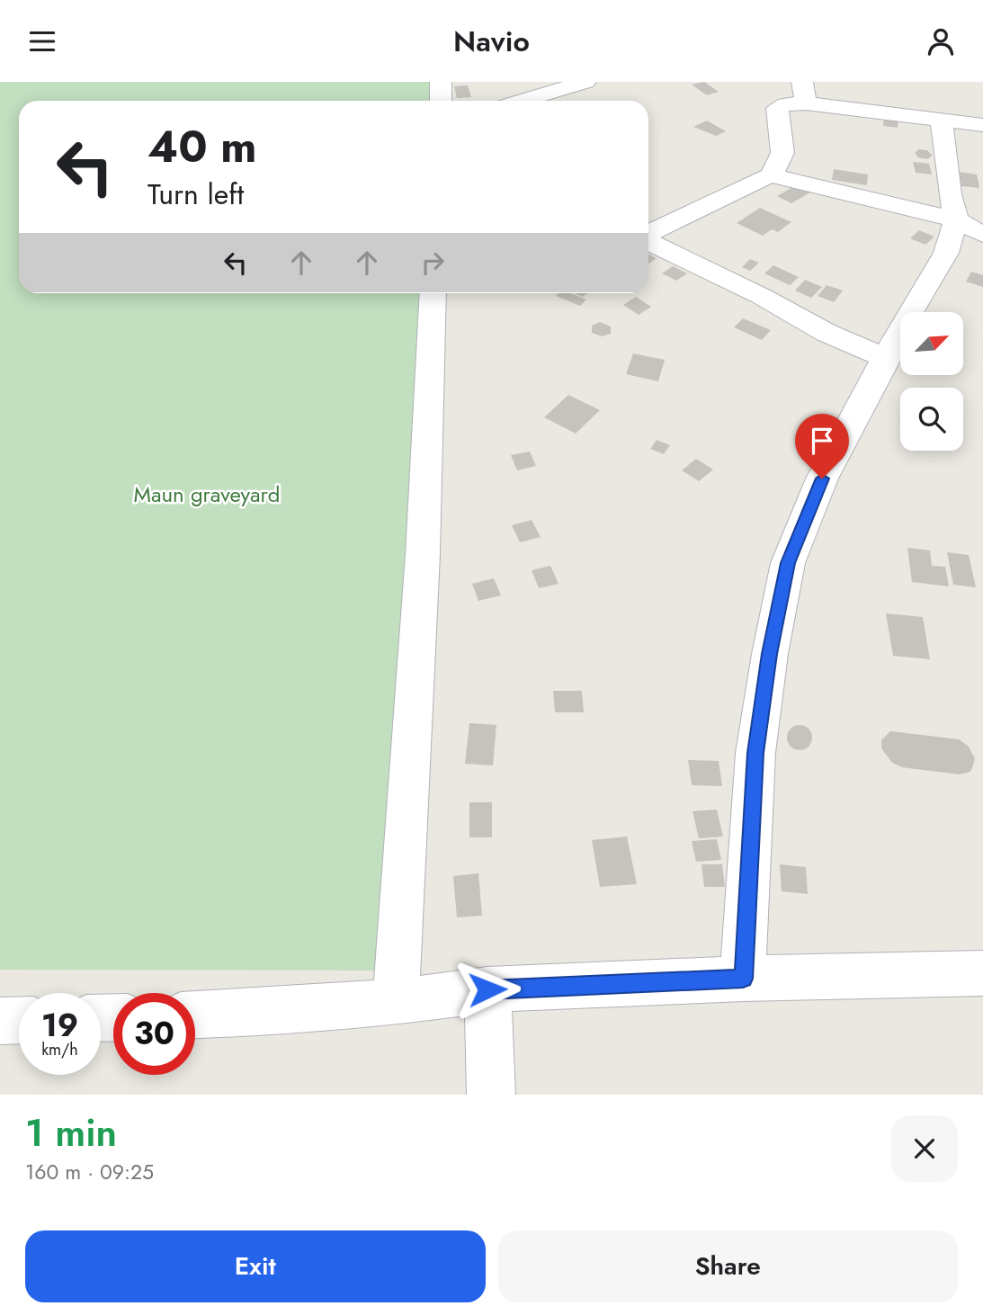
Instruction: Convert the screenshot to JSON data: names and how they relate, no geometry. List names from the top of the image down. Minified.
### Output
{"parks":["Maun graveyard"],"north":"top right","page":{"header":"Navio","turn":["40 m","Turn left"],"speed":"19 km/h","limit":"30","heading":["1 min","160 m · 09:25"],"buttons":["Exit","Share"]}}
